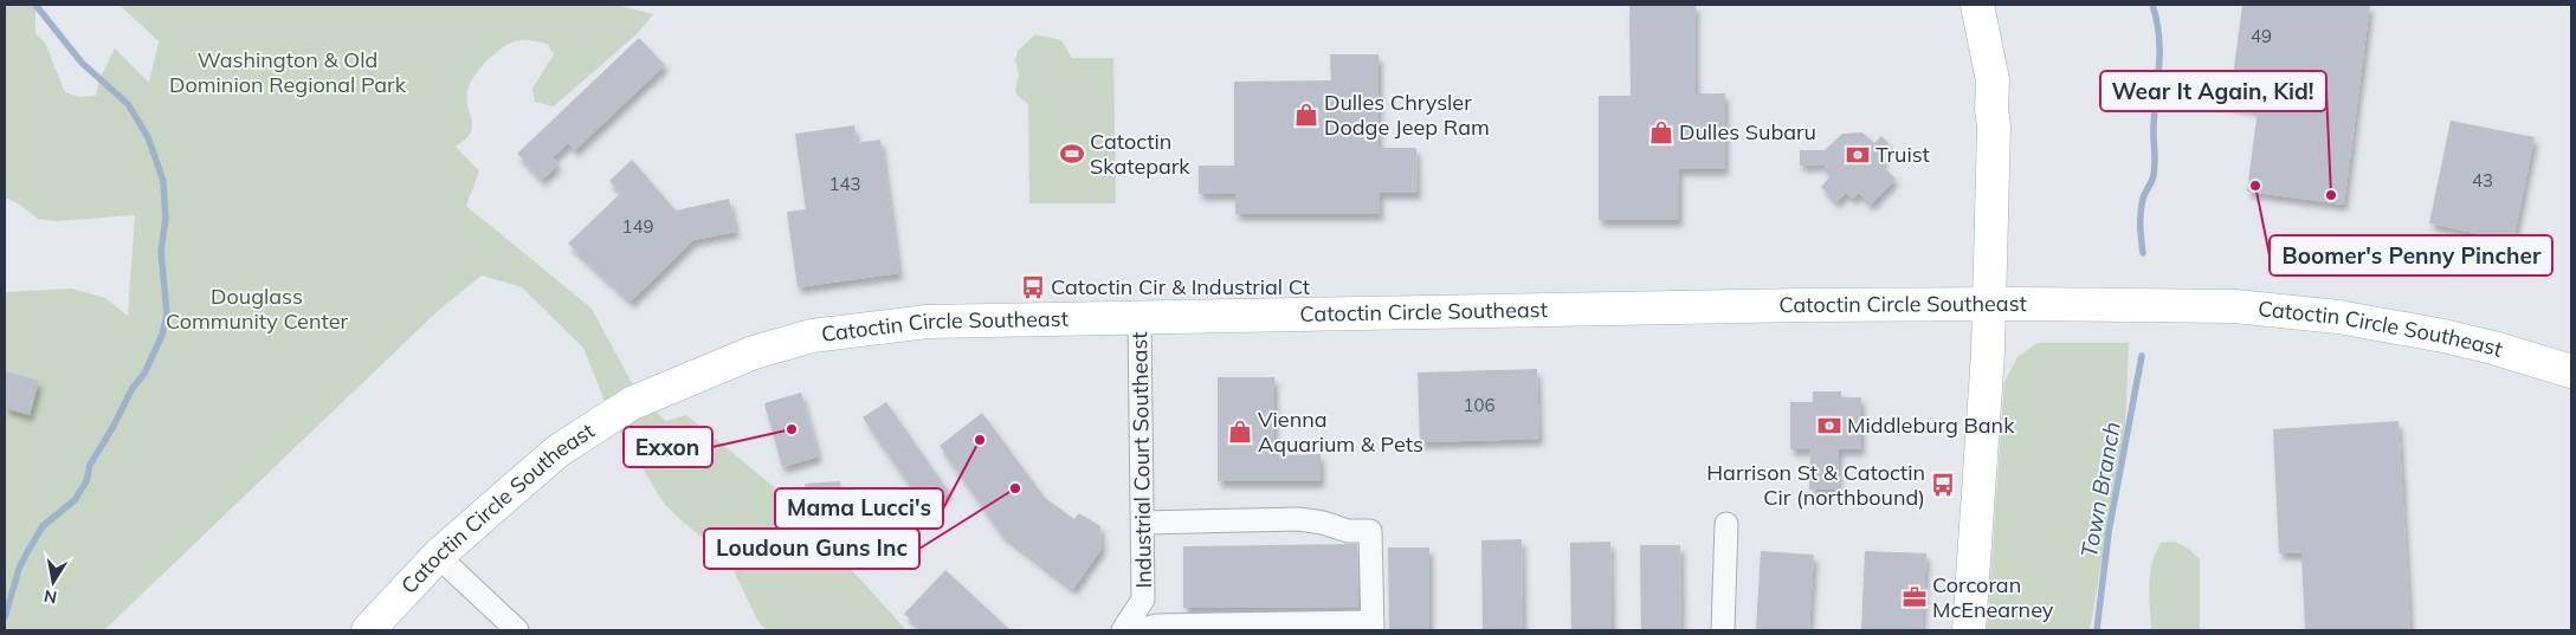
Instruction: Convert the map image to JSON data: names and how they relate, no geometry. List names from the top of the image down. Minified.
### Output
{"streets":{"main road":["Catoctin Circle Southeast"],"street":["Industrial Court Southeast"]},"crossings":[["Catoctin Circle Southeast","Industrial Court Southeast"]],"water":["Town Branch"],"parks":["Washington & Old Dominion Regional Park","Douglass Community Center"],"places":{"shop":["Dulles Chrysler Dodge Jeep Ram","Dulles Subaru","Vienna Aquarium & Pets"],"sports":["Catoctin Skatepark"],"bank":["Truist","Middleburg Bank"],"other":["Boomer's Penny Pincher","Wear It Again, Kid!","Exxon","Mama Lucci's","Loudoun Guns Inc"],"bus stop":["Catoctin Cir & Industrial Ct","Harrison St & Catoctin Cir (northbound)"],"office":["Corcoran McEnearney"]},"house_numbers":["49","43","143","149","106"],"north":"bottom"}
